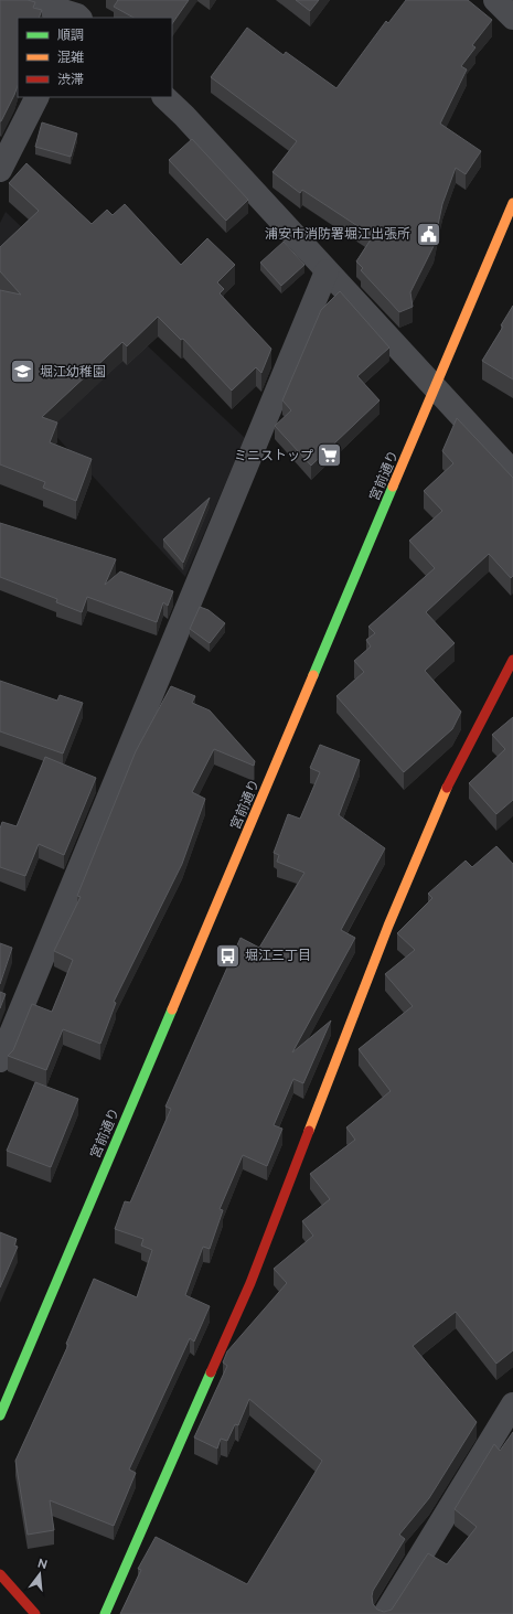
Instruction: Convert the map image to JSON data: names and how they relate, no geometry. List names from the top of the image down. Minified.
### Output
{"streets":{"street":["宮前通り"]},"places":{"public building":["浦安市消防署堀江出張所"],"school or university":["堀江幼稚園"],"supermarket":["ミニストップ"],"bus stop":["堀江三丁目"]},"legend":["順調","混雑","渋滞"],"north":"top"}
